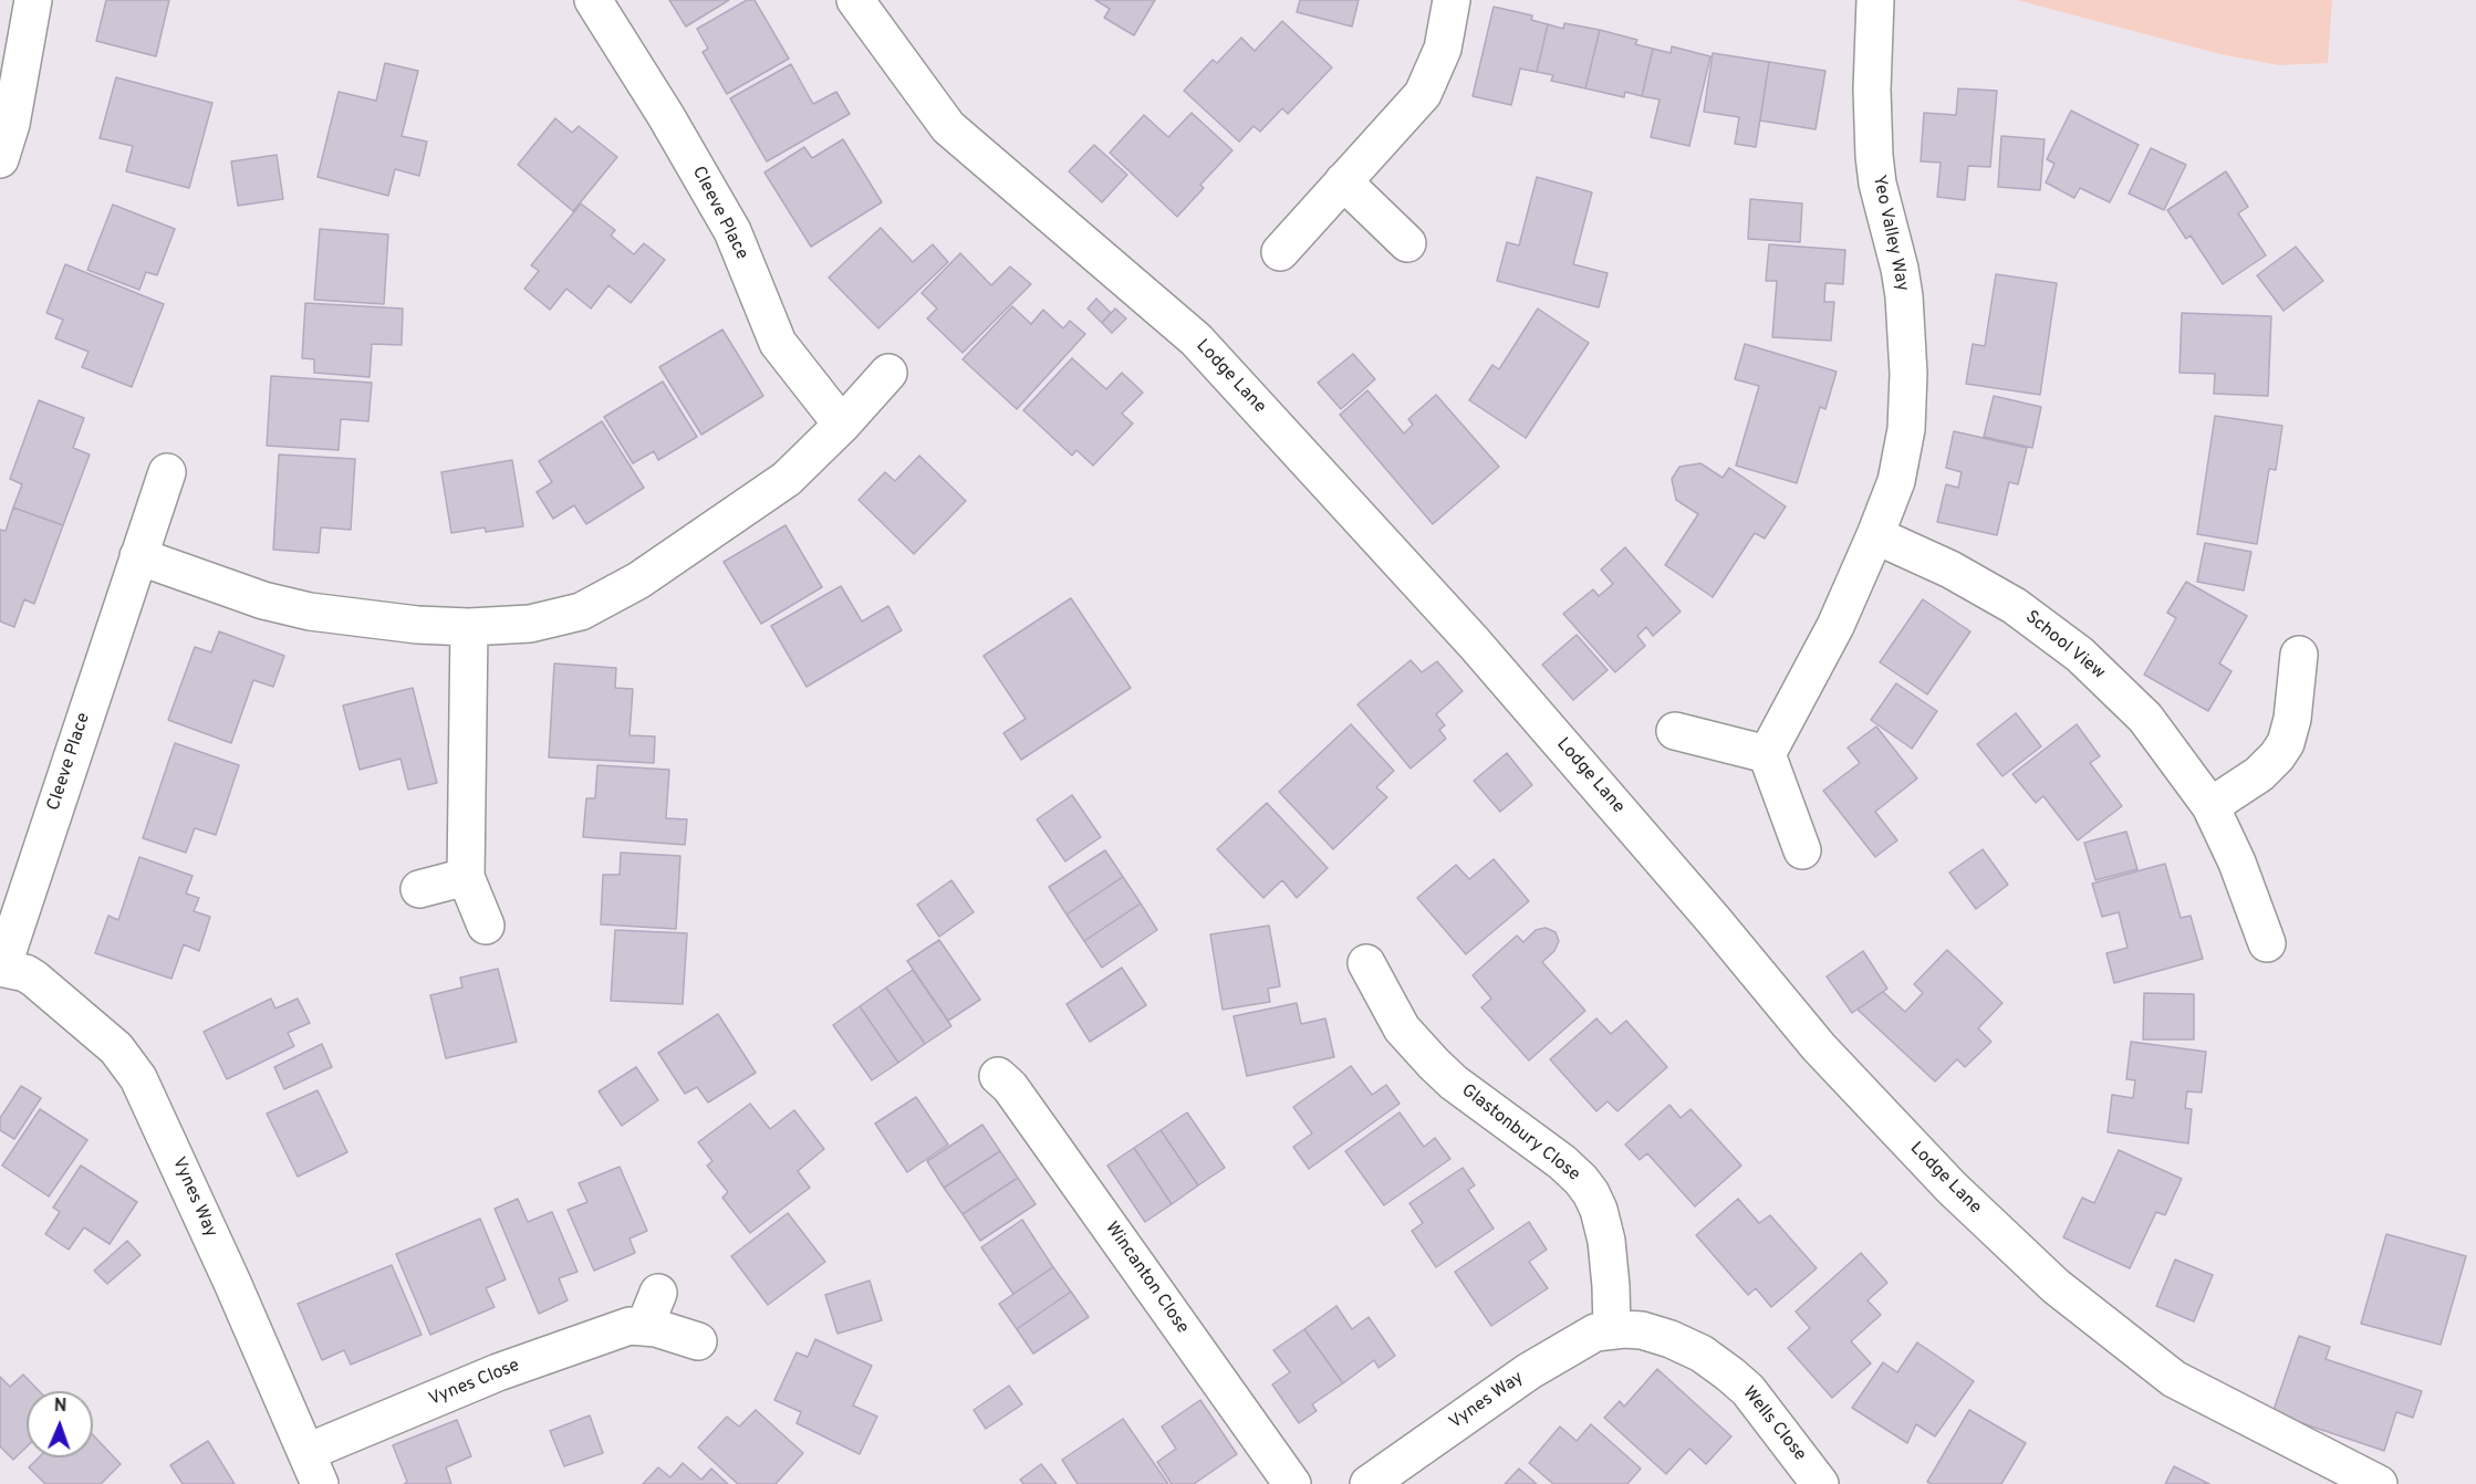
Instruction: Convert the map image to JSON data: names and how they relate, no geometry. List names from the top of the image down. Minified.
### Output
{"streets":{"street":["Cleeve Place","Yeo Valley Way","Lodge Lane","School View","Glastonbury Close","Vynes Way","Wincanton Close","Vynes Close","Wells Close"]},"crossings":[["Cleeve Place","Vynes Way"],["Yeo Valley Way","School View"],["Glastonbury Close","Vynes Way"],["Glastonbury Close","Wells Close"],["Vynes Way","Vynes Close"],["Vynes Way","Wells Close"]],"north":"top"}
